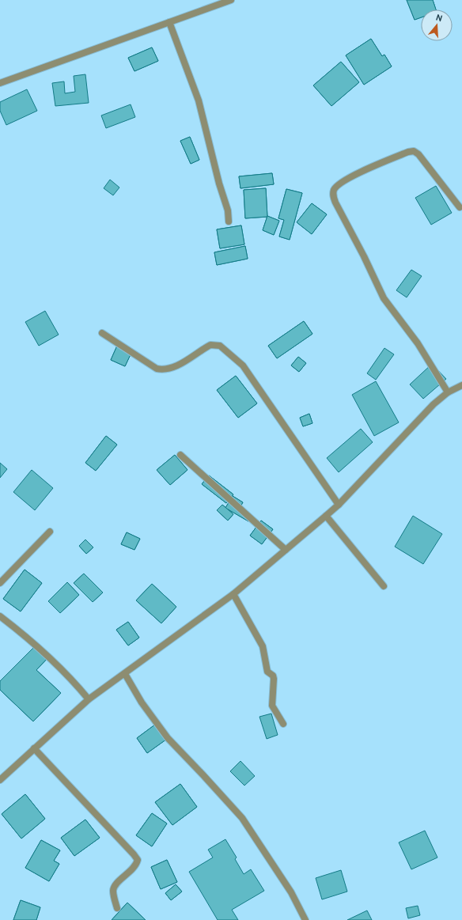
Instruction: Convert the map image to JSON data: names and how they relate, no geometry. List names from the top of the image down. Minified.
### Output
{"north":"top"}
